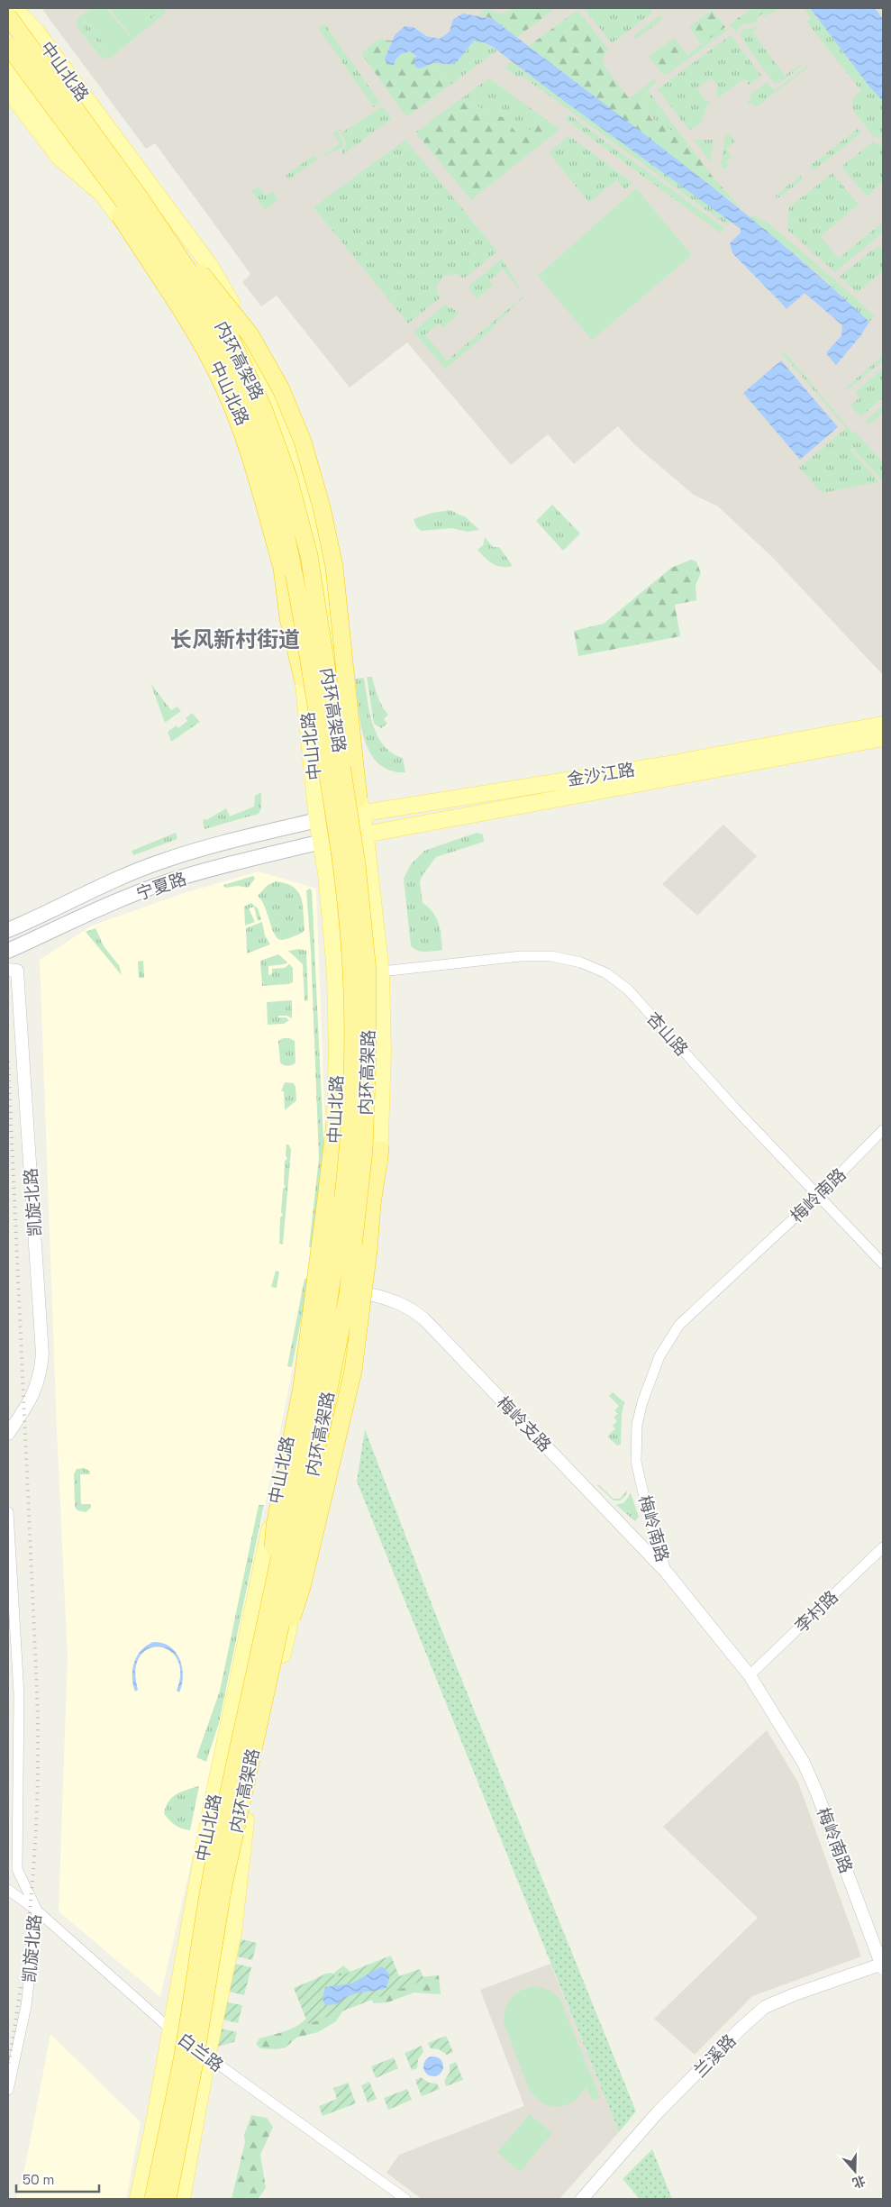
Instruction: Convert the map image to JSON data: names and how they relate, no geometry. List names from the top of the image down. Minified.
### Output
{"streets":{"highway":["内环高架路"],"main road":["中山北路","金沙江路","宁夏路"],"street":["杏山路","梅岭南路","凯旋北路","梅岭支路","李村路","白兰路","兰溪路"]},"crossings":[["中山北路","金沙江路"],["中山北路","宁夏路"],["中山北路","杏山路"],["中山北路","梅岭支路"],["中山北路","白兰路"],["金沙江路","宁夏路"],["杏山路","梅岭南路"],["梅岭南路","梅岭支路"],["梅岭南路","李村路"],["梅岭南路","兰溪路"],["凯旋北路","白兰路"]],"districts":["长风新村街道"],"scale_bar":"50 m","north":"bottom"}
